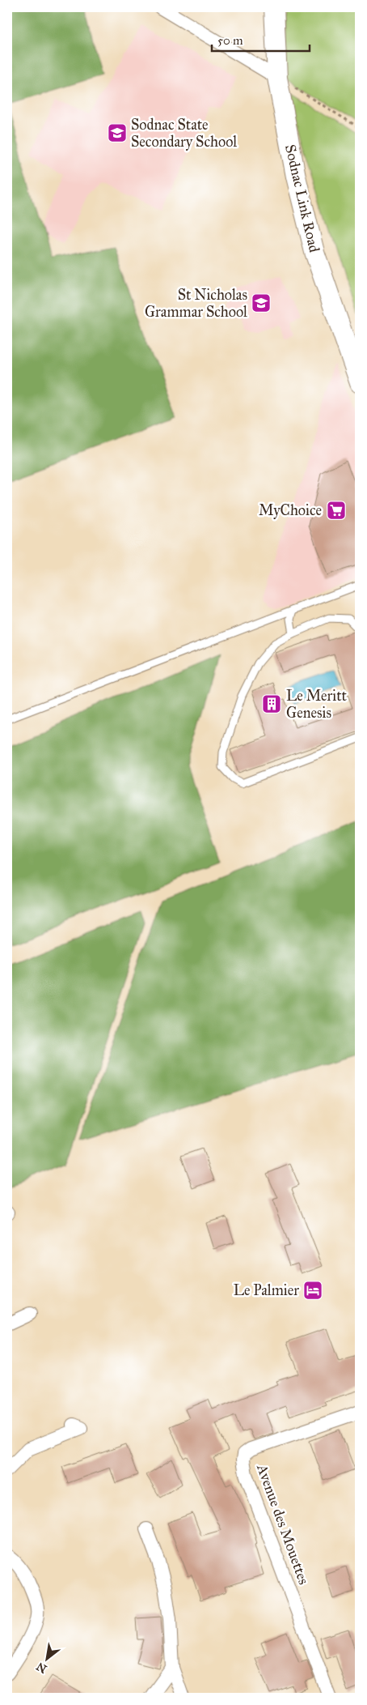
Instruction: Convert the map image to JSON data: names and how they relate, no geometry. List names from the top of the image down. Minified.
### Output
{"streets":{"main road":["Sodnac Link Road"],"street":["Avenue des Mouettes"]},"places":{"school or university":["Sodnac State Secondary School","St Nicholas Grammar School"],"supermarket":["MyChoice"],"building":["Le Meritt Genesis"],"hotel":["Le Palmier"]},"scale_bar":"50 m","north":"bottom left"}
